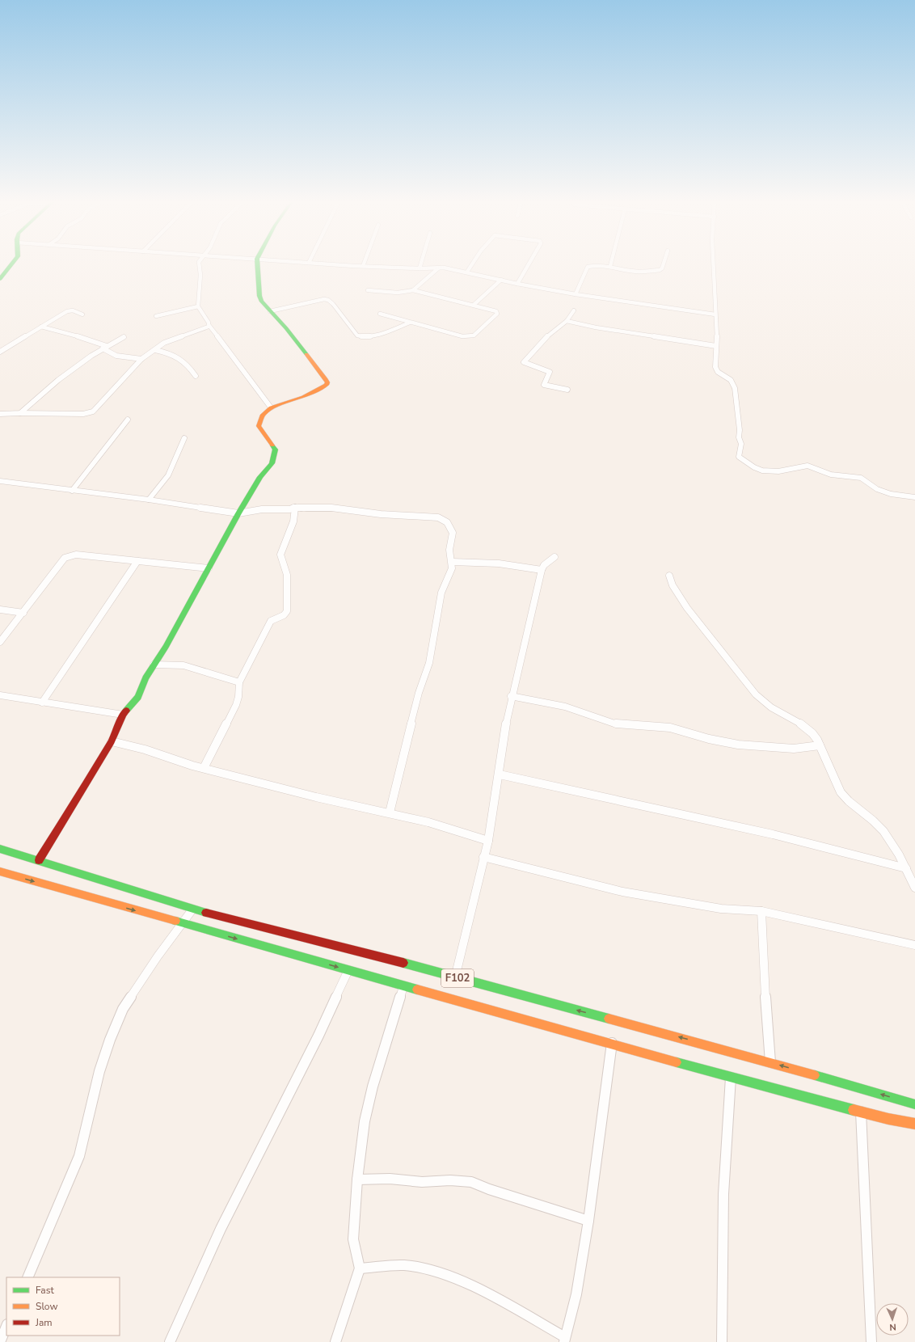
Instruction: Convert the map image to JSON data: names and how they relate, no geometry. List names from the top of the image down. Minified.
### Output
{"streets":{"street":["F102"]},"legend":["Fast","Slow","Jam"],"north":"bottom"}
